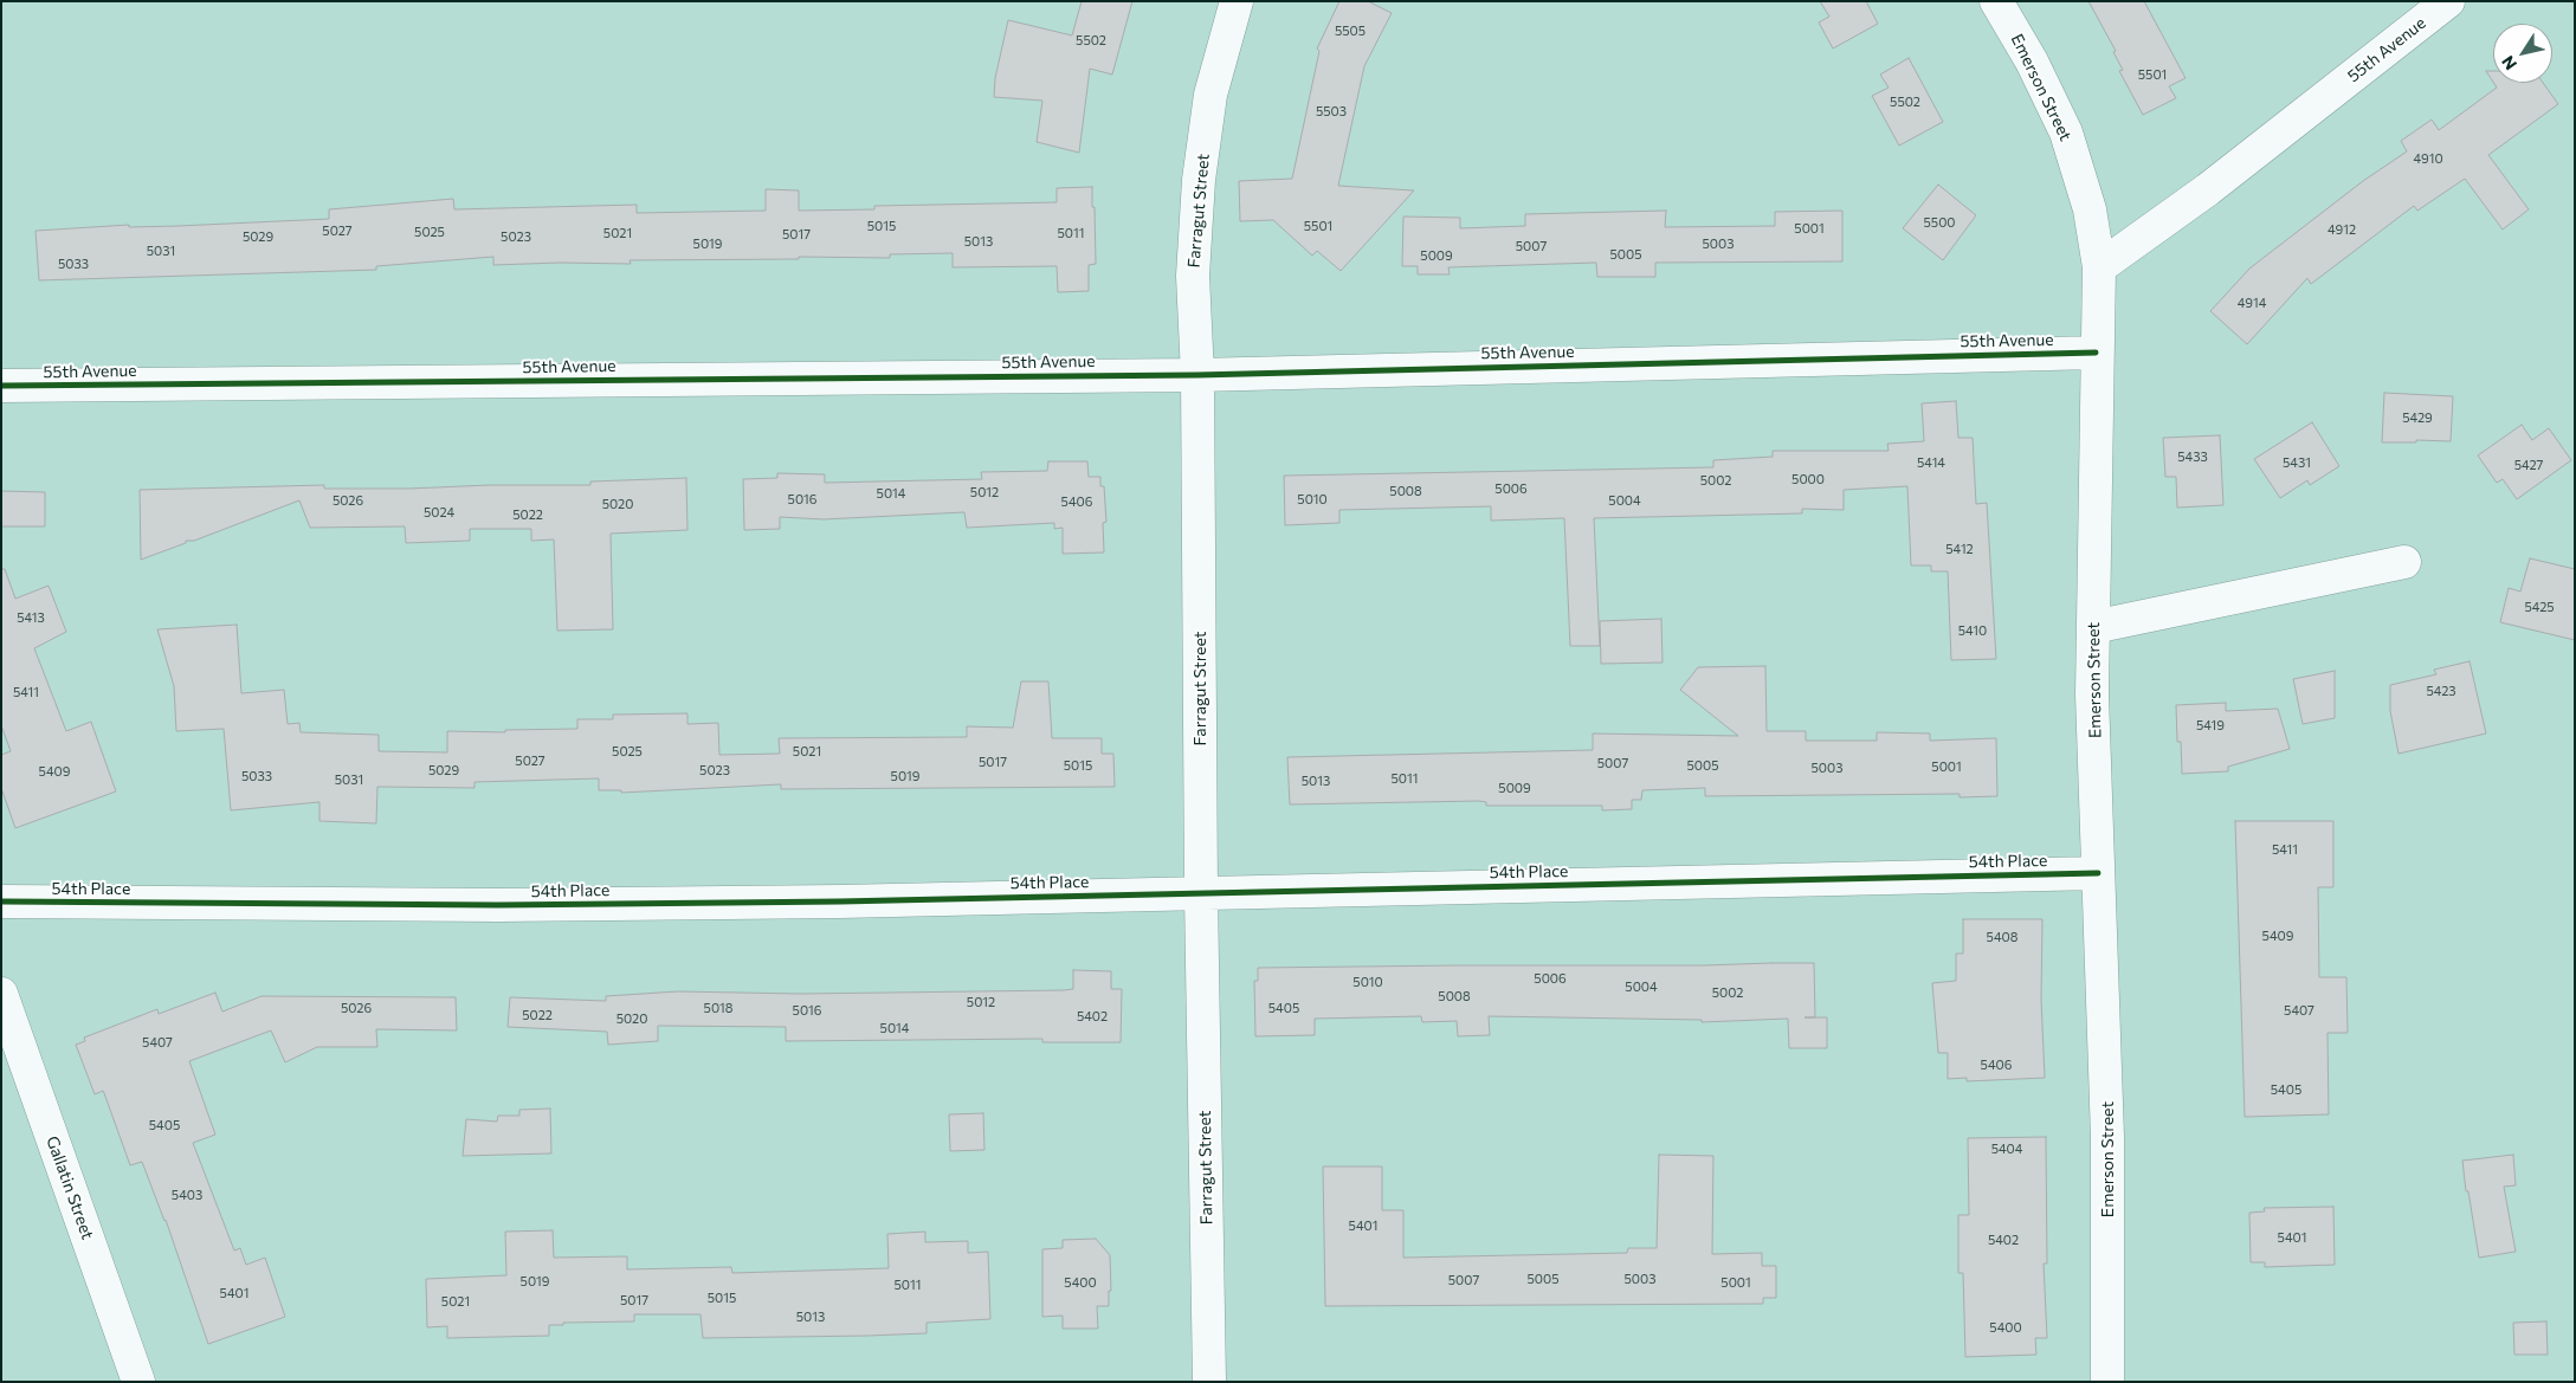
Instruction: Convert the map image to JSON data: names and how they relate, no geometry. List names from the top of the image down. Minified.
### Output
{"streets":{"street":["55th Avenue","Emerson Street","Farragut Street","54th Place","Gallatin Street"]},"crossings":[["55th Avenue","Emerson Street"],["55th Avenue","Farragut Street"],["Emerson Street","54th Place"],["Farragut Street","54th Place"]],"house_numbers":["5505","5502","5501","5502","5503","4910","5500","5015","5501","5001","4912","5027","5025","5021","5011","5017","5029","5023","5013","5019","5003","5007","5031","5005","5009","5033","4914","5429","5433","5414","5431","5427","5000","5002","5006","5008","5012","5014","5016","5010","5026","5004","5406","5020","5024","5022","5412","5425","5413","5410","5423","5411","5419","5025","5021","5027","5017","5007","5015","5005","5001","5003","5029","5023","5409","5033","5019","5011","5031","5013","5009","5411","5409","5408","5006","5010","5004","5002","5008","5012","5026","5018","5405","5016","5407","5022","5402","5020","5014","5407","5406","5405","5405","5404","5403","5401","5401","5402","5005","5003","5007","5019","5400","5001","5011","5401","5015","5017","5021","5013","5400"],"north":"bottom left"}
